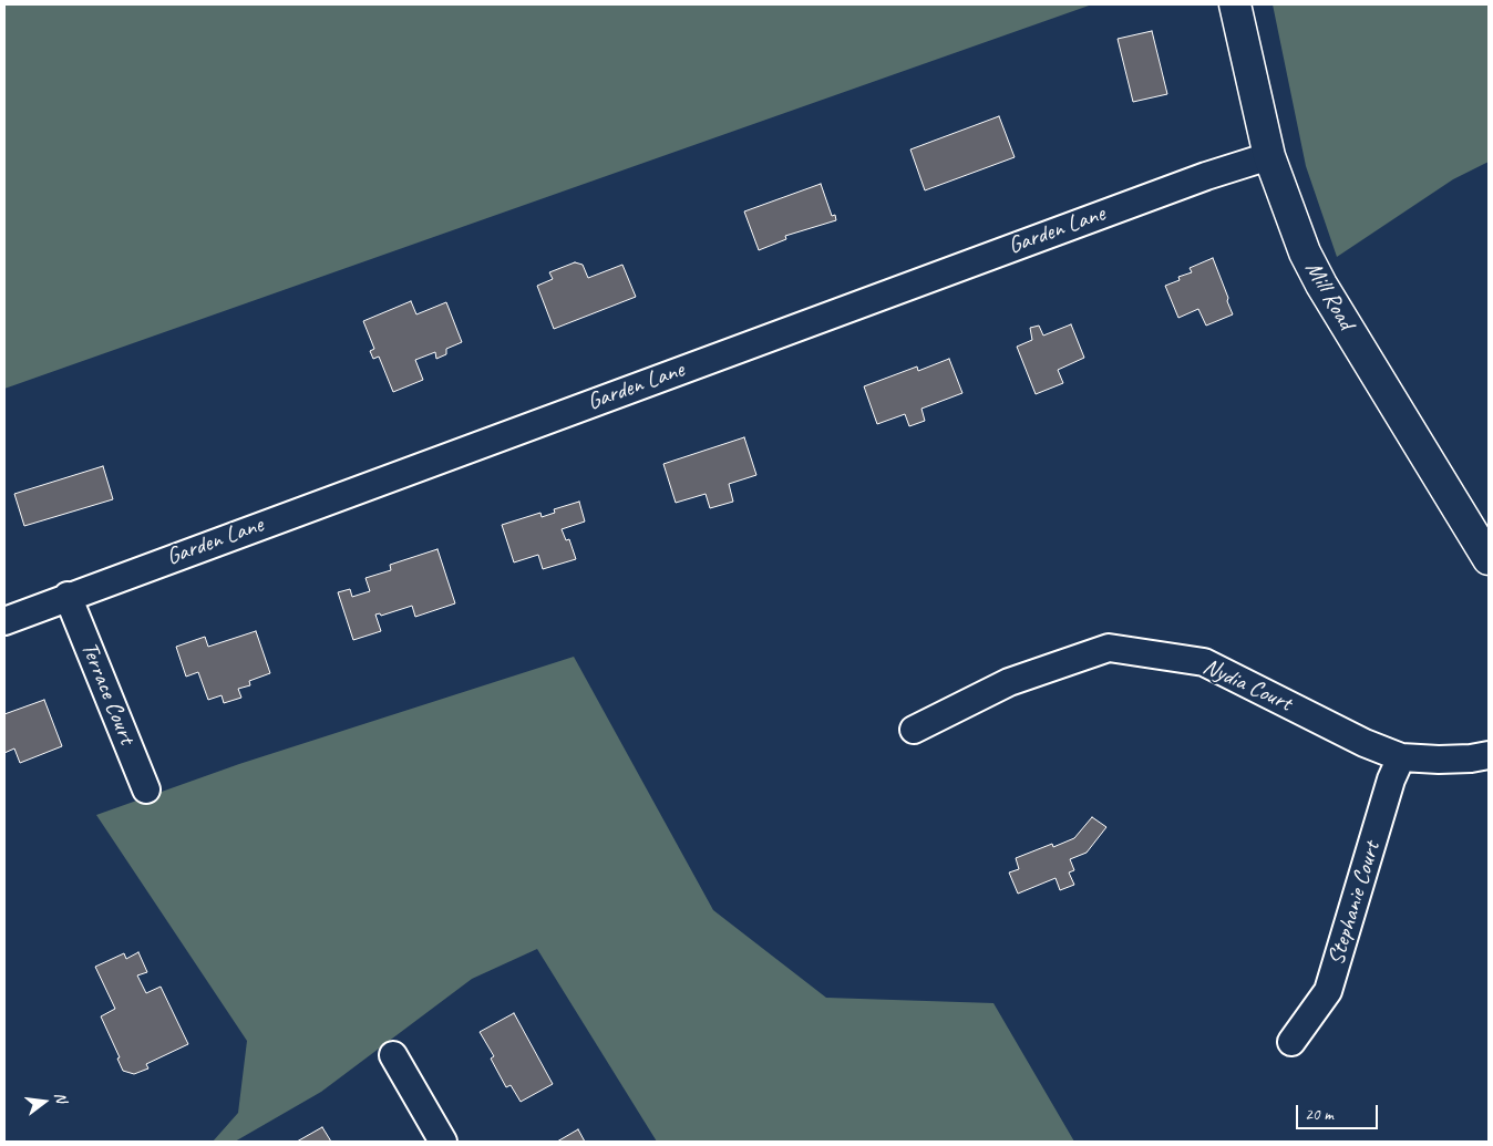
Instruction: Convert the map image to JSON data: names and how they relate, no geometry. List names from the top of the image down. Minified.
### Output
{"streets":{"main road":["Mill Road"],"street":["Garden Lane","Nydia Court","Terrace Court","Stephanie Court"]},"crossings":[["Garden Lane","Mill Road"],["Garden Lane","Terrace Court"],["Nydia Court","Stephanie Court"]],"scale_bar":"20 m","north":"right"}
